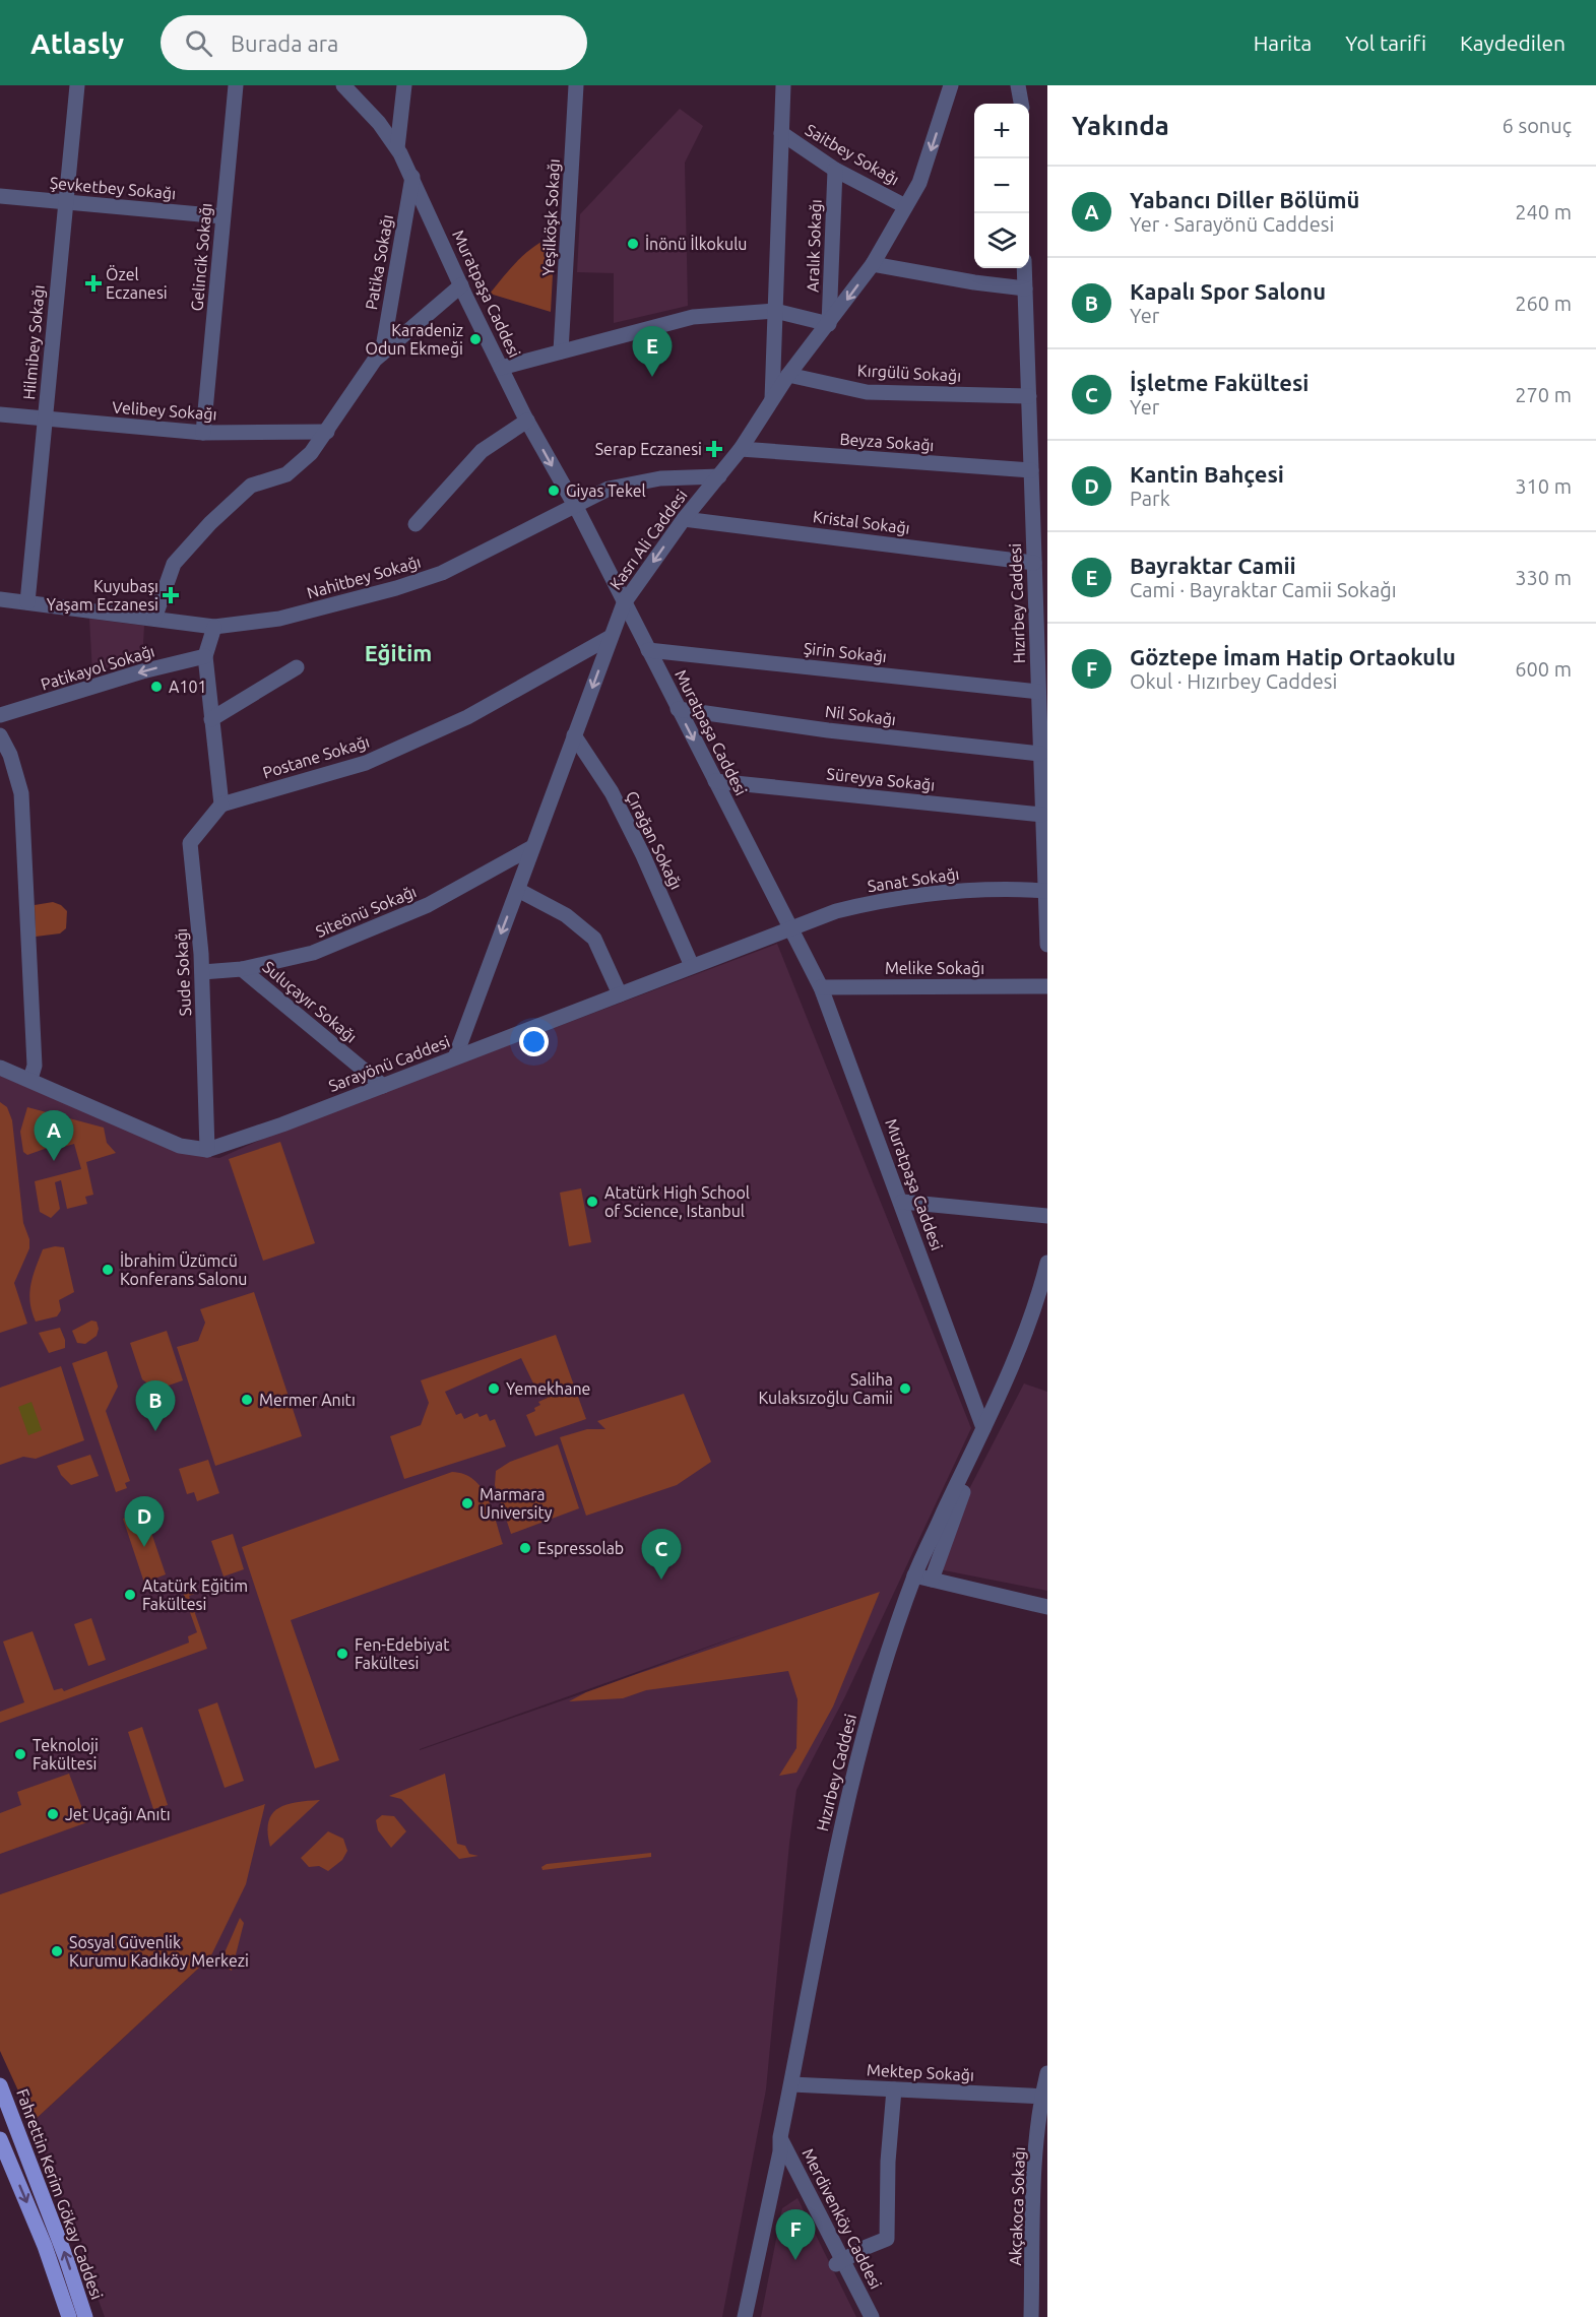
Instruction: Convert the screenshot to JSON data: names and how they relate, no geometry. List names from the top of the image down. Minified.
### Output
{"streets":{"main road":["Fahrettin Kerim Gökay Caddesi"],"street":["Saitbey Sokağı","Şevketbey Sokağı","Yeşilköşk Sokağı","Aralık Sokağı","Gelincik Sokağı","Patika Sokağı","Muratpaşa Caddesi","Hilmibey Sokağı","Kırgülü Sokağı","Velibey Sokağı","Beyza Sokağı","Kristal Sokağı","Kasrı Ali Caddesi","Nahitbey Sokağı","Hızırbey Caddesi","Şirin Sokağı","Patikayol Sokağı","Nil Sokağı","Postane Sokağı","Süreyya Sokağı","Çırağan Sokağı","Sanat Sokağı","Siteönü Sokağı","Melike Sokağı","Sude Sokağı","Suluçayır Sokağı","Sarayönü Caddesi","Mektep Sokağı","Akçakoca Sokağı","Merdivenköy Caddesi"]},"crossings":[["Saitbey Sokağı","Aralık Sokağı"],["Saitbey Sokağı","Kasrı Ali Caddesi"],["Şevketbey Sokağı","Gelincik Sokağı"],["Şevketbey Sokağı","Hilmibey Sokağı"],["Aralık Sokağı","Kasrı Ali Caddesi"],["Gelincik Sokağı","Velibey Sokağı"],["Patika Sokağı","Muratpaşa Caddesi"],["Patika Sokağı","Patikayol Sokağı"],["Muratpaşa Caddesi","Kasrı Ali Caddesi"],["Muratpaşa Caddesi","Nahitbey Sokağı"],["Muratpaşa Caddesi","Hızırbey Caddesi"],["Muratpaşa Caddesi","Şirin Sokağı"],["Muratpaşa Caddesi","Patikayol Sokağı"],["Muratpaşa Caddesi","Nil Sokağı"],["Muratpaşa Caddesi","Süreyya Sokağı"],["Muratpaşa Caddesi","Sanat Sokağı"],["Muratpaşa Caddesi","Melike Sokağı"],["Muratpaşa Caddesi","Sarayönü Caddesi"],["Hilmibey Sokağı","Velibey Sokağı"],["Hilmibey Sokağı","Nahitbey Sokağı"],["Kırgülü Sokağı","Kasrı Ali Caddesi"],["Kırgülü Sokağı","Hızırbey Caddesi"],["Velibey Sokağı","Patikayol Sokağı"],["Beyza Sokağı","Kasrı Ali Caddesi"],["Beyza Sokağı","Hızırbey Caddesi"],["Kristal Sokağı","Kasrı Ali Caddesi"],["Kristal Sokağı","Hızırbey Caddesi"],["Kasrı Ali Caddesi","Nahitbey Sokağı"],["Kasrı Ali Caddesi","Postane Sokağı"],["Kasrı Ali Caddesi","Çırağan Sokağı"],["Kasrı Ali Caddesi","Siteönü Sokağı"],["Kasrı Ali Caddesi","Sarayönü Caddesi"],["Nahitbey Sokağı","Patikayol Sokağı"],["Hızırbey Caddesi","Şirin Sokağı"],["Hızırbey Caddesi","Nil Sokağı"],["Hızırbey Caddesi","Süreyya Sokağı"],["Hızırbey Caddesi","Sanat Sokağı"],["Hızırbey Caddesi","Mektep Sokağı"],["Postane Sokağı","Sude Sokağı"],["Çırağan Sokağı","Sarayönü Caddesi"],["Sanat Sokağı","Sarayönü Caddesi"],["Siteönü Sokağı","Sude Sokağı"],["Siteönü Sokağı","Suluçayır Sokağı"],["Sude Sokağı","Sarayönü Caddesi"],["Suluçayır Sokağı","Sarayönü Caddesi"],["Mektep Sokağı","Akçakoca Sokağı"]],"one_way":["Kasrı Ali Caddesi"],"districts":["Eğitim"],"places":{"other":["İnönü İlkokulu","Karadeniz Odun Ekmeği","Giyas Tekel","A101","Atatürk High School of Science, Istanbul","İbrahim Üzümcü Konferans Salonu","Yemekhane","Saliha Kulaksızoğlu Camii","Mermer Anıtı","Marmara University","Espressolab","Atatürk Eğitim Fakültesi","Fen-Edebiyat Fakültesi","Teknoloji Fakültesi","Jet Uçağı Anıtı","Sosyal Güvenlik Kurumu Kadıköy Merkezi"],"health":["Özel Eczanesi","Serap Eczanesi","Kuyubaşı Yaşam Eczanesi"]},"page":{"header":"Atlasly","search":"Burada ara","nav":["Harita","Yol tarifi","Kaydedilen"],"heading":["Yakında","6 sonuç"],"map_buttons":["+","−"],"list":[{"mark":"A","name":"Yabancı Diller Bölümü","note":"Yer · Sarayönü Caddesi","value":"240 m"},{"mark":"B","name":"Kapalı Spor Salonu","note":"Yer","value":"260 m"},{"mark":"C","name":"İşletme Fakültesi","note":"Yer","value":"270 m"},{"mark":"D","name":"Kantin Bahçesi","note":"Park","value":"310 m"},{"mark":"E","name":"Bayraktar Camii","note":"Cami · Bayraktar Camii Sokağı","value":"330 m"},{"mark":"F","name":"Göztepe İmam Hatip Ortaokulu","note":"Okul · Hızırbey Caddesi","value":"600 m"}],"pins":["E","A","B","D","C","F"]}}
